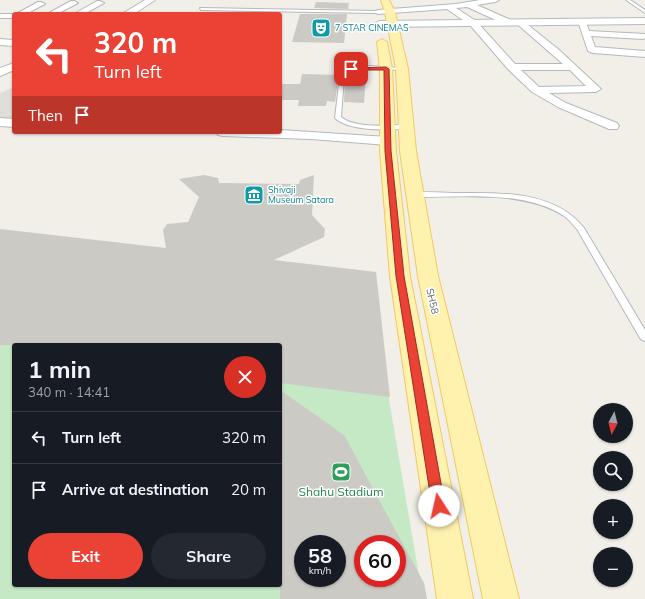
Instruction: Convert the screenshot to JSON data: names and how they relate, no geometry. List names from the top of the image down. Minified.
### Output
{"streets":{"main road":["SH58"]},"places":{"theatre":["7 STAR CINEMAS"],"museum":["Shivaji Museum Satara"],"sports":["Shahu Stadium"]},"north":"bottom","page":{"turn":["320 m","Turn left"],"then":"Then","heading":["1 min","340 m · 14:41"],"map_buttons":["+","−"],"list":[{"name":"Turn left","value":"320 m"},{"name":"Arrive at destination","value":"20 m"}],"buttons":["Exit","Share"],"speed":"58 km/h","limit":"60"}}
